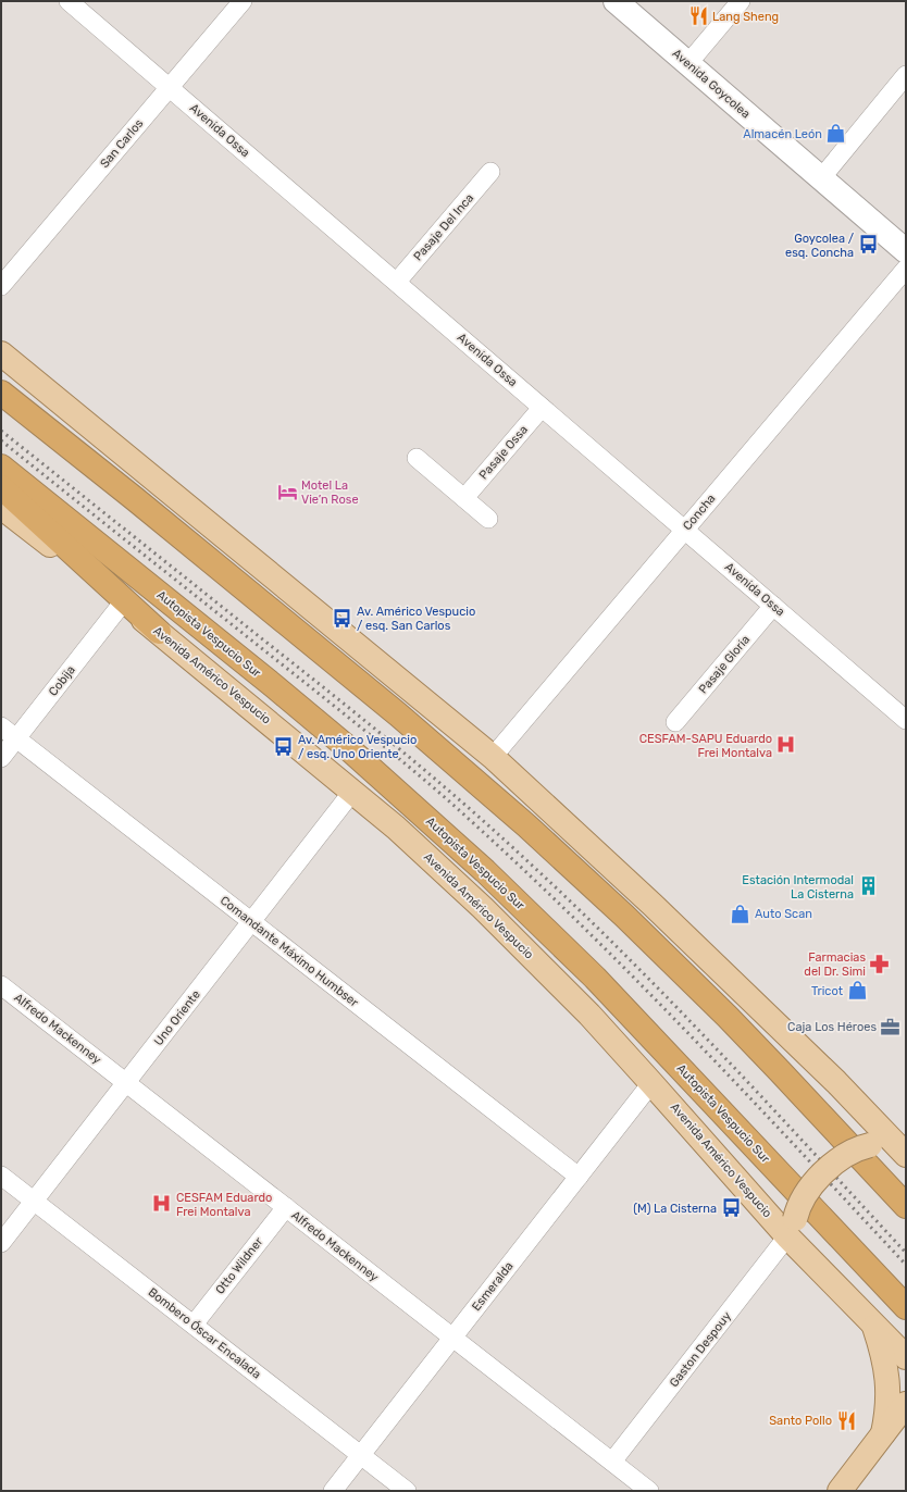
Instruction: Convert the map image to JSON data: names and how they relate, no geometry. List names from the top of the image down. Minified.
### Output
{"streets":{"highway":["Autopista Vespucio Sur"],"main road":["Avenida Américo Vespucio"],"street":["Avenida Goycolea","Avenida Ossa","San Carlos","Pasaje Del Inca","Pasaje Ossa","Concha","Pasaje Gloria","Cobija","Comandante Máximo Humbser","Uno Oriente","Alfredo Mackenney","Otto Wildner","Esmeralda","Bombero Óscar Encalada","Gaston Despouy"]},"crossings":[["Avenida Ossa","San Carlos"],["Avenida Ossa","Pasaje Del Inca"],["Avenida Ossa","Pasaje Ossa"],["Avenida Ossa","Concha"],["Avenida Ossa","Pasaje Gloria"],["Avenida Américo Vespucio","Cobija"],["Avenida Américo Vespucio","Uno Oriente"],["Avenida Américo Vespucio","Esmeralda"],["Avenida Américo Vespucio","Gaston Despouy"],["Cobija","Comandante Máximo Humbser"],["Comandante Máximo Humbser","Uno Oriente"],["Comandante Máximo Humbser","Esmeralda"],["Uno Oriente","Alfredo Mackenney"],["Uno Oriente","Bombero Óscar Encalada"],["Alfredo Mackenney","Otto Wildner"],["Alfredo Mackenney","Esmeralda"],["Alfredo Mackenney","Gaston Despouy"],["Otto Wildner","Bombero Óscar Encalada"],["Esmeralda","Bombero Óscar Encalada"]],"places":{"restaurant":["Lang Sheng","Santo Pollo"],"shop":["Almacén León","Auto Scan","Tricot"],"bus stop":["Goycolea / esq. Concha","Av. Américo Vespucio / esq. San Carlos","Av. Américo Vespucio / esq. Uno Oriente","(M) La Cisterna"],"hotel":["Motel La Vie’n Rose"],"hospital":["CESFAM-SAPU Eduardo Frei Montalva","CESFAM Eduardo Frei Montalva"],"building":["Estación Intermodal La Cisterna"],"pharmacy":["Farmacias del Dr. Simi"],"office":["Caja Los Héroes"]}}
